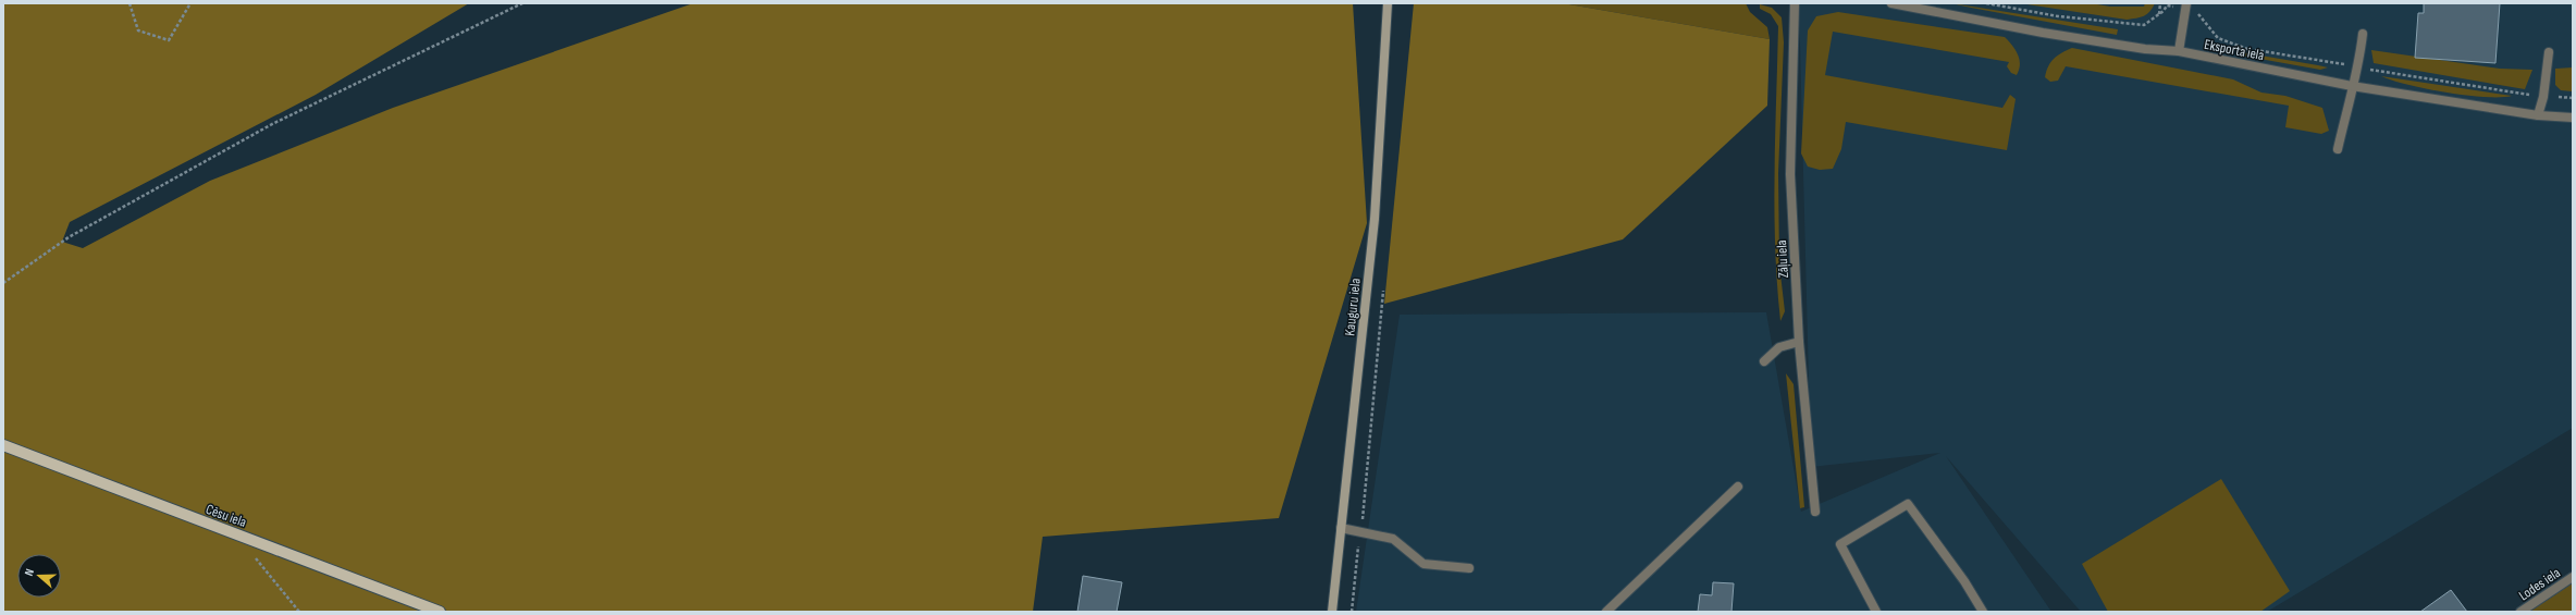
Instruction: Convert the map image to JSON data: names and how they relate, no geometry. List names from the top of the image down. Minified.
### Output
{"streets":{"main road":["Kauguru iela","Cēsu iela"],"street":["Eksporta iela","Zāļu iela","Lodes iela"]},"north":"left"}
